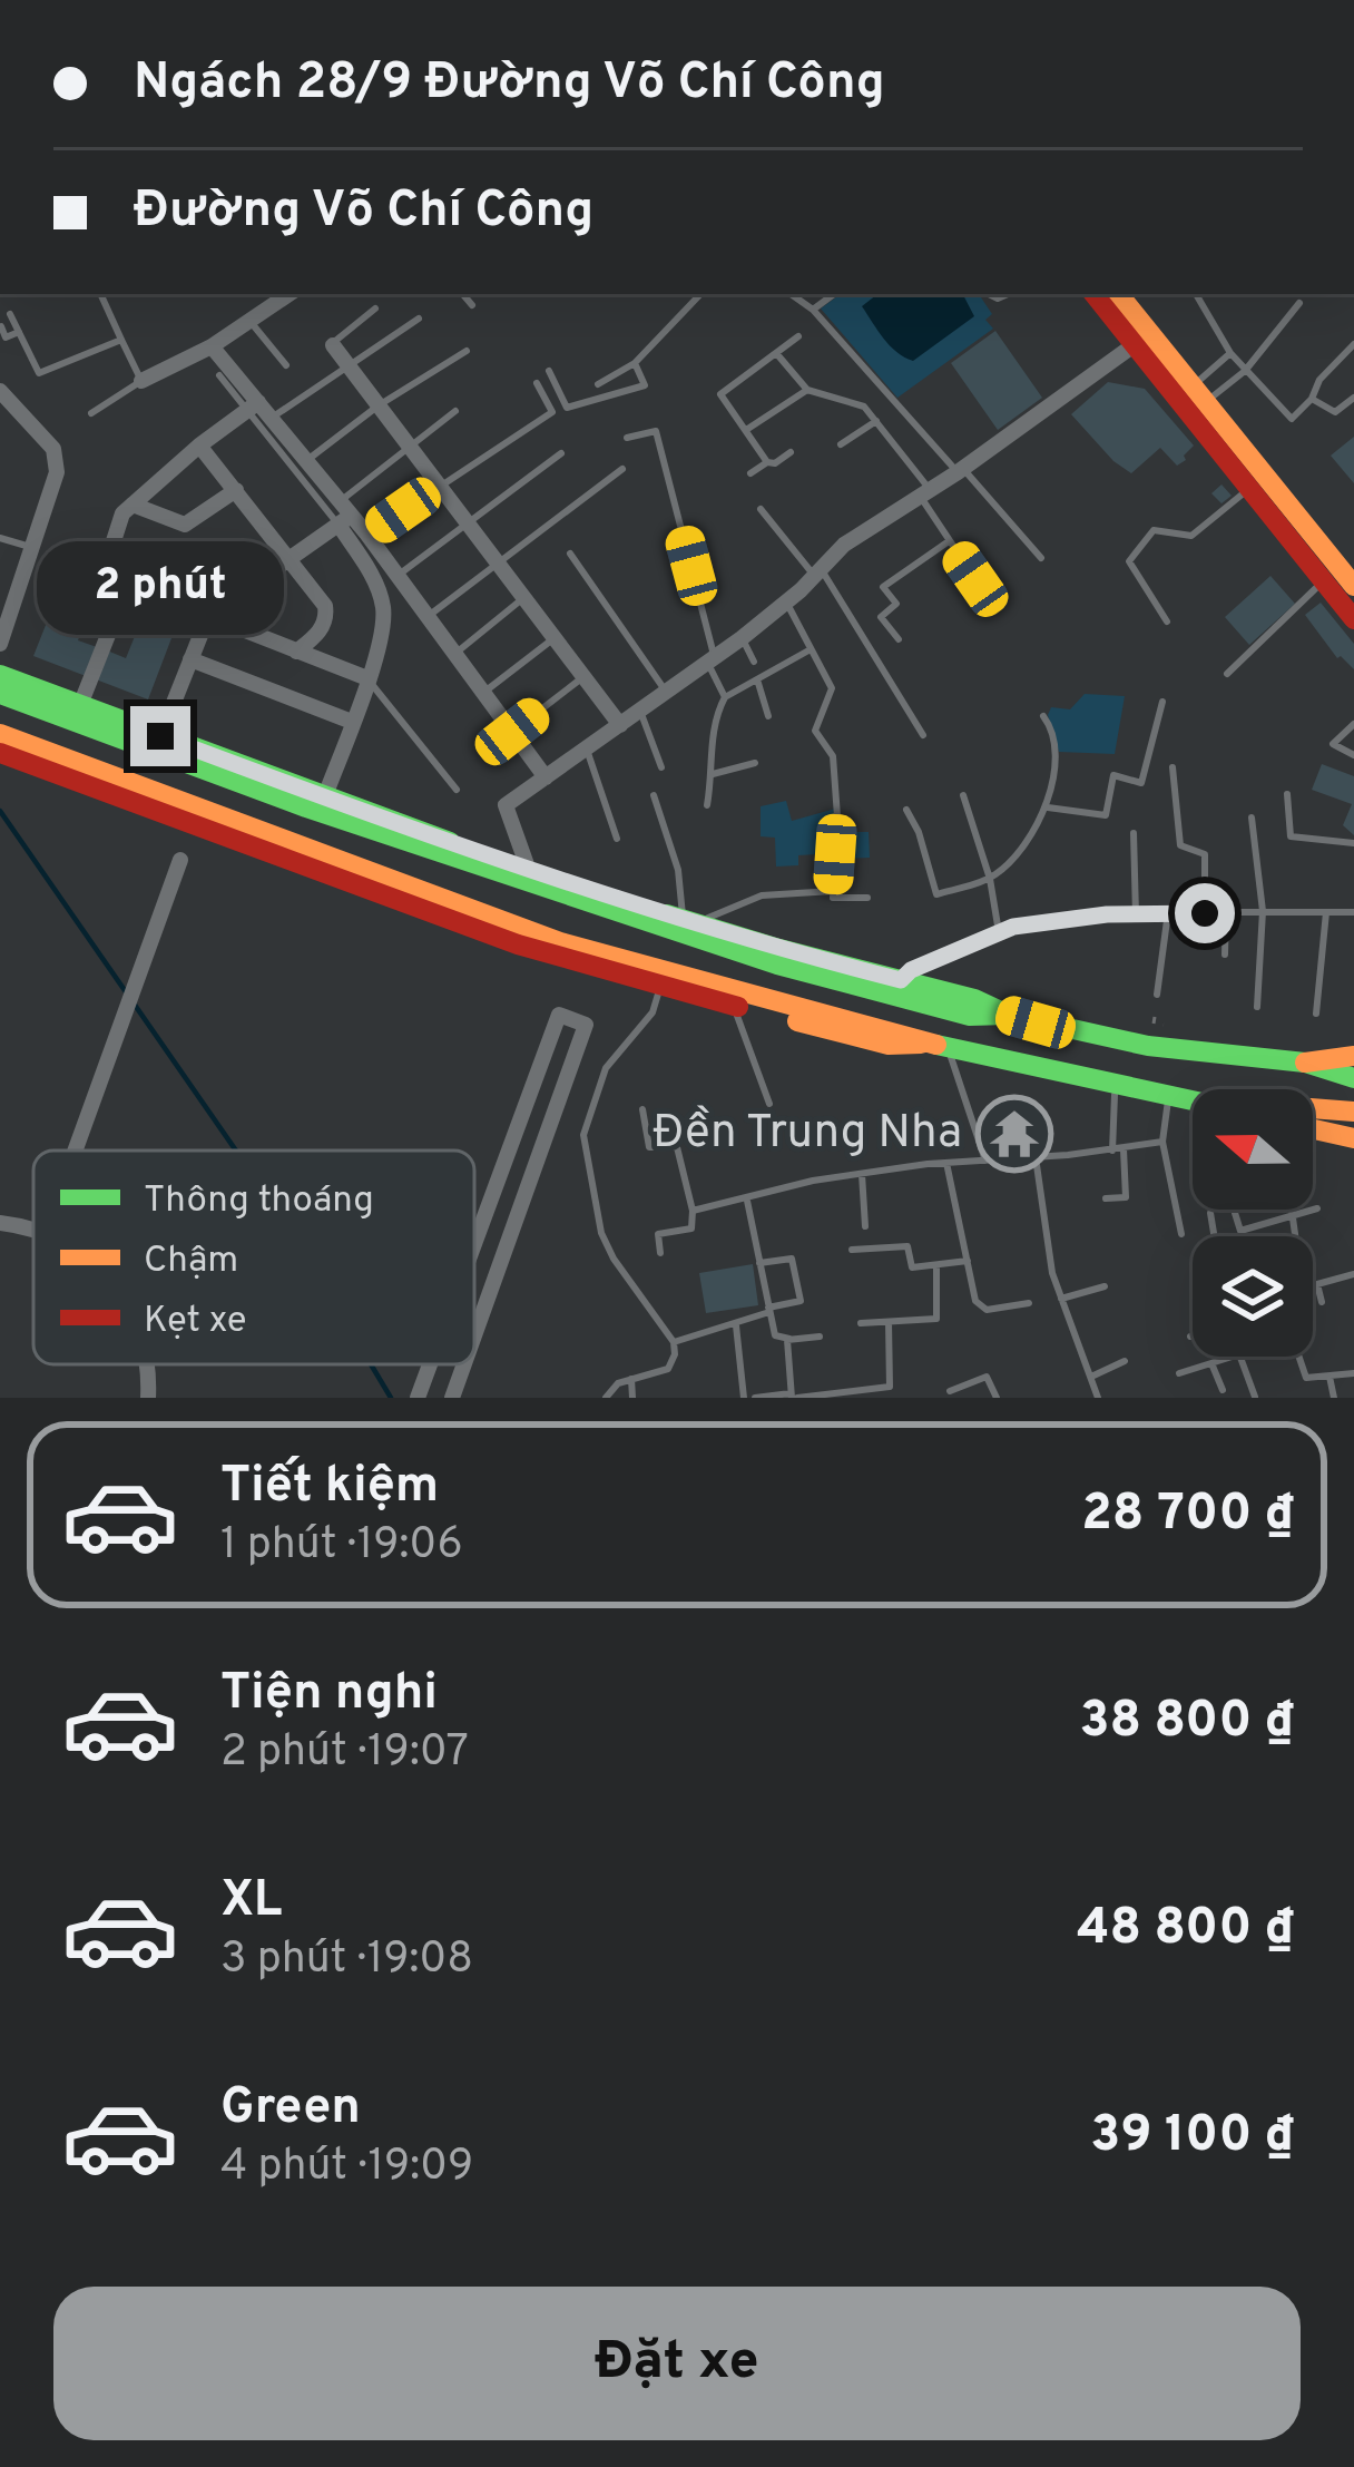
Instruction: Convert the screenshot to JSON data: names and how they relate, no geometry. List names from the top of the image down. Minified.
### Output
{"places":{"temple":["Đền Trung Nha"]},"legend":["Thông thoáng","Chậm","Kẹt xe"],"north":"left","page":{"banner":["Ngách 28/9 Đường Võ Chí Công","Đường Võ Chí Công"],"bubble":"2 phút","list":[{"name":"Tiết kiệm","note":"1 phút · 19:06","value":"28 700 ₫"},{"name":"Tiện nghi","note":"2 phút · 19:07","value":"38 800 ₫"},{"name":"XL","note":"3 phút · 19:08","value":"48 800 ₫"},{"name":"Green","note":"4 phút · 19:09","value":"39 100 ₫"}],"buttons":"Đặt xe"}}
